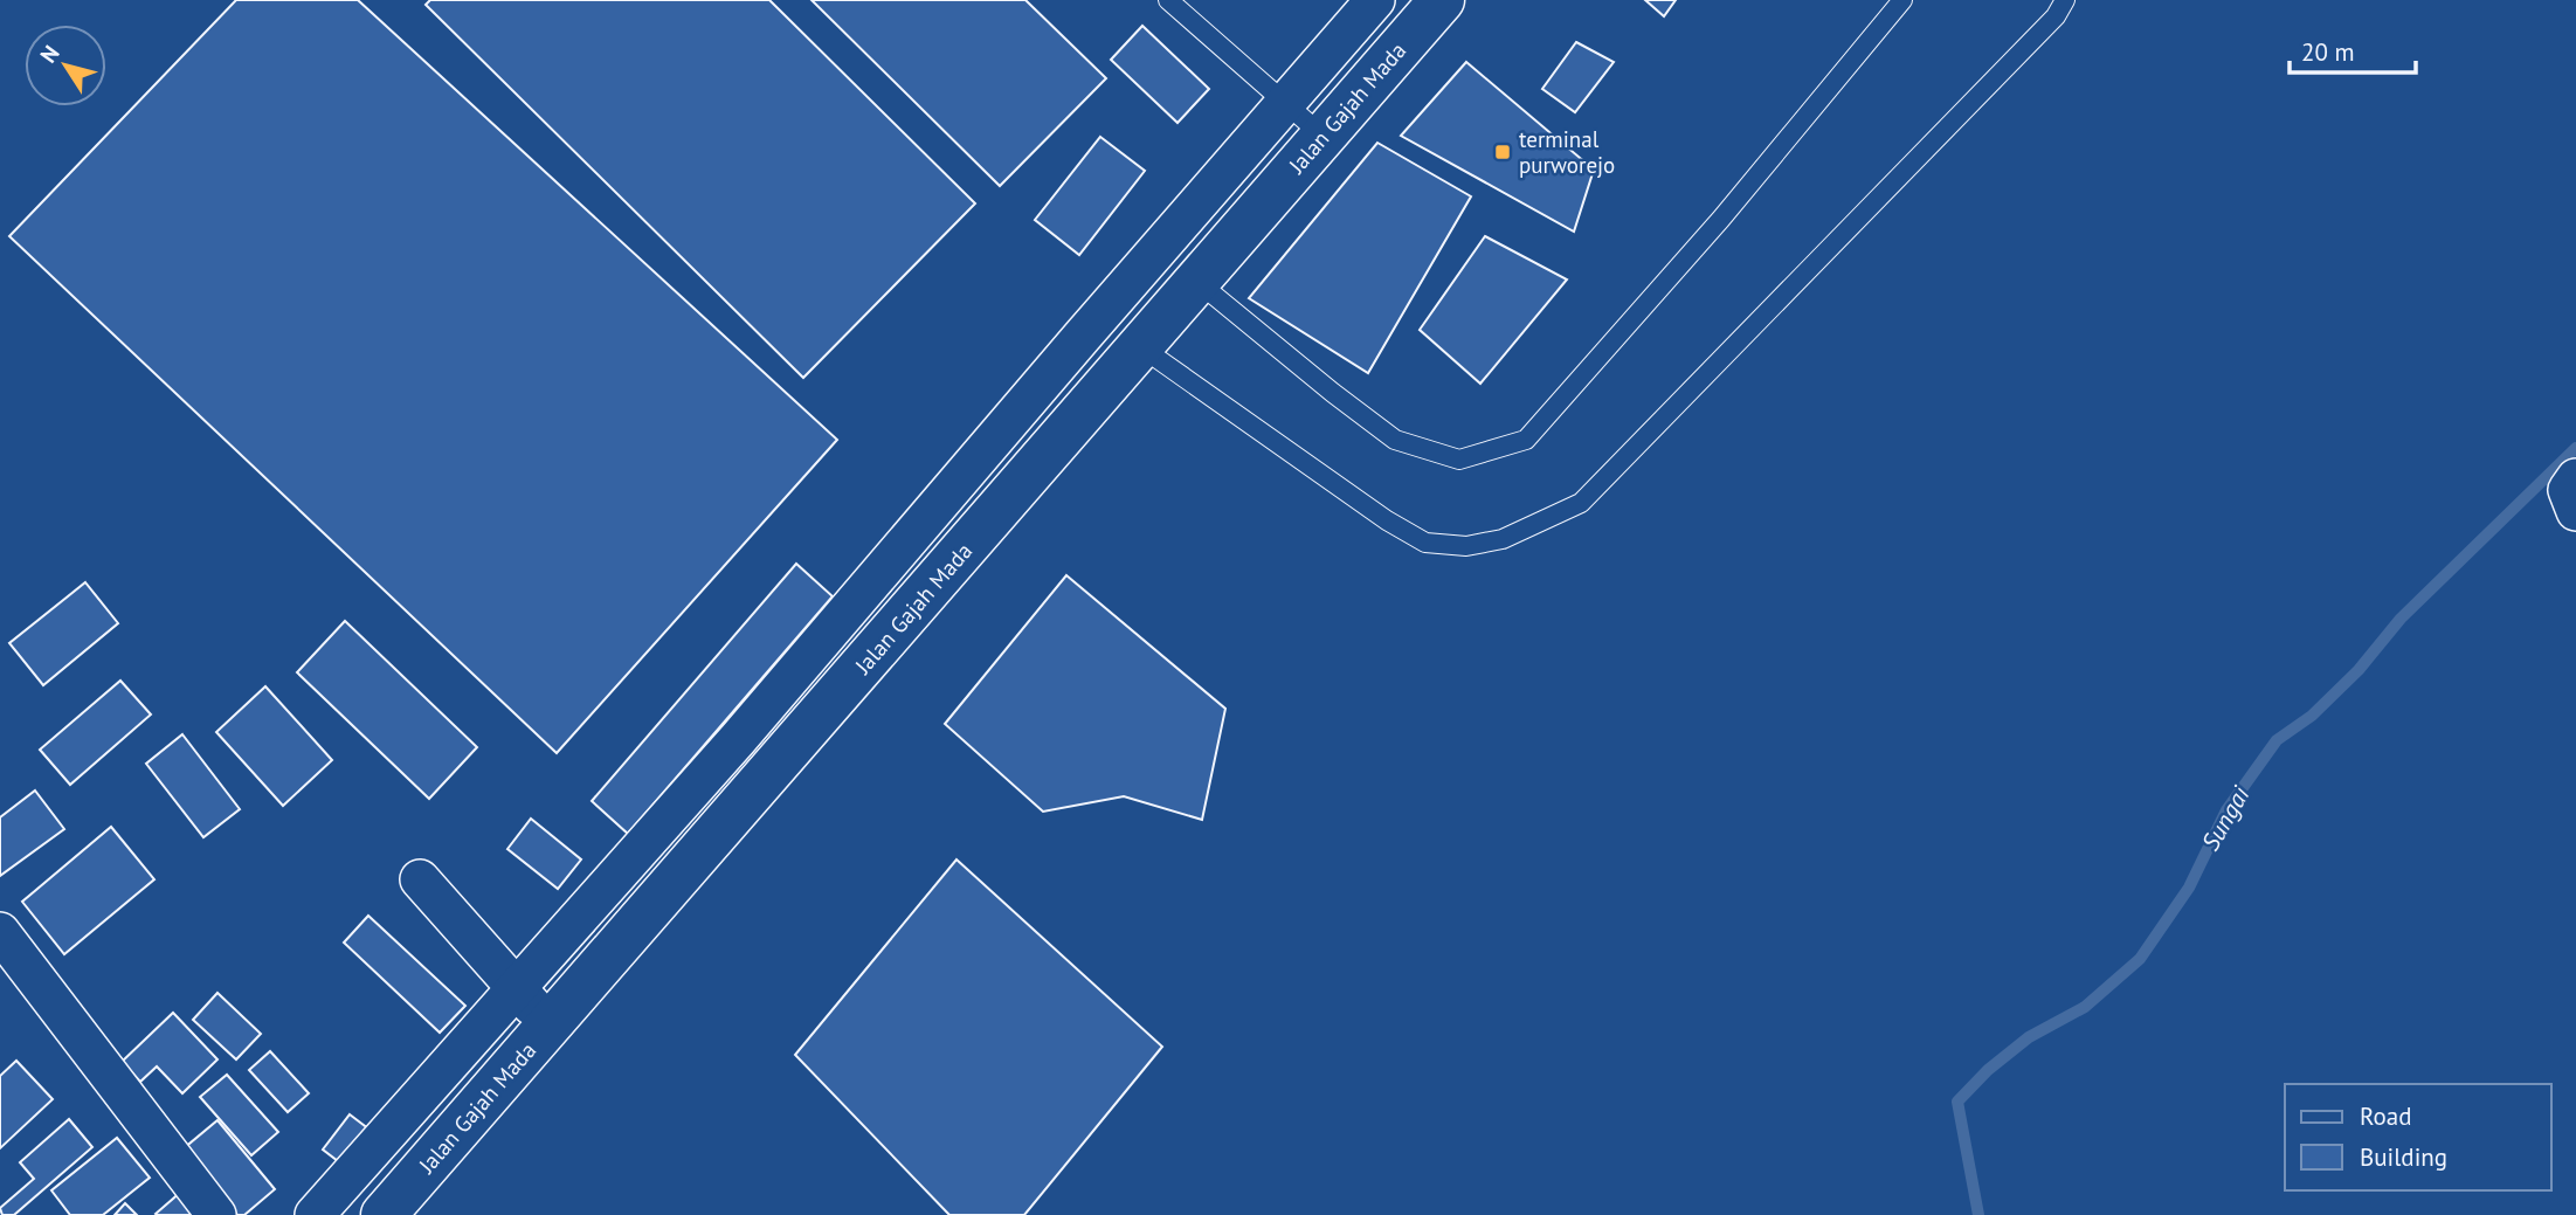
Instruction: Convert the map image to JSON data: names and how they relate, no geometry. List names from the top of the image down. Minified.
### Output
{"streets":{"highway":["Jalan Gajah Mada"]},"water":["Sungai"],"places":{"transit":["terminal purworejo"]},"legend":["Road","Building"],"scale_bar":"20 m","north":"top left"}
